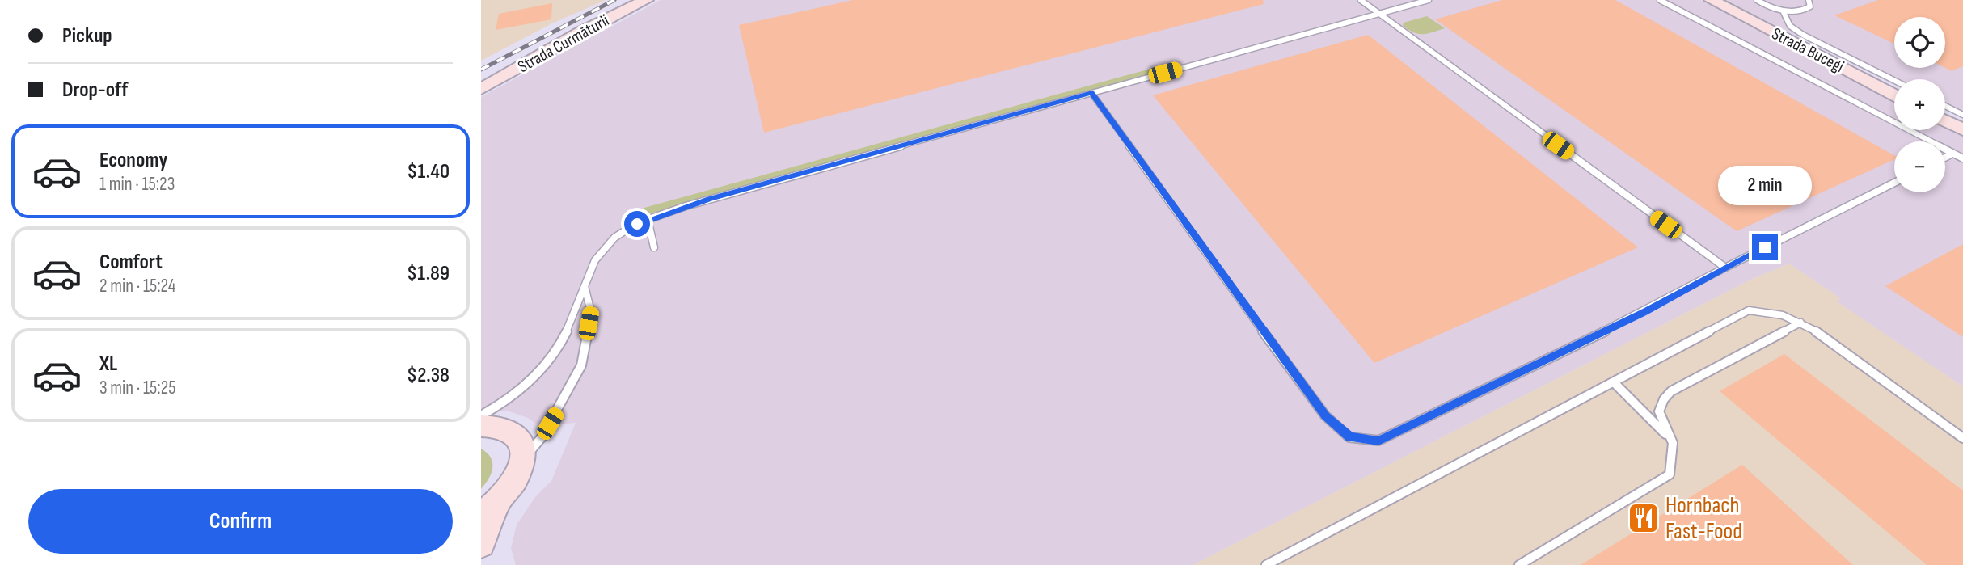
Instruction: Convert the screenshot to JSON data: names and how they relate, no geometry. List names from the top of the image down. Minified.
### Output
{"streets":{"main road":["Strada Curmăturii","Strada Bucegi"]},"places":{"restaurant":["Hornbach Fast-Food"]},"page":{"banner":["Pickup","Drop-off"],"map_buttons":["+","−"],"list":[{"name":"Economy","note":"1 min · 15:23","value":"$1.40"},{"name":"Comfort","note":"2 min · 15:24","value":"$1.89"},{"name":"XL","note":"3 min · 15:25","value":"$2.38"}],"bubble":"2 min","buttons":"Confirm"}}
